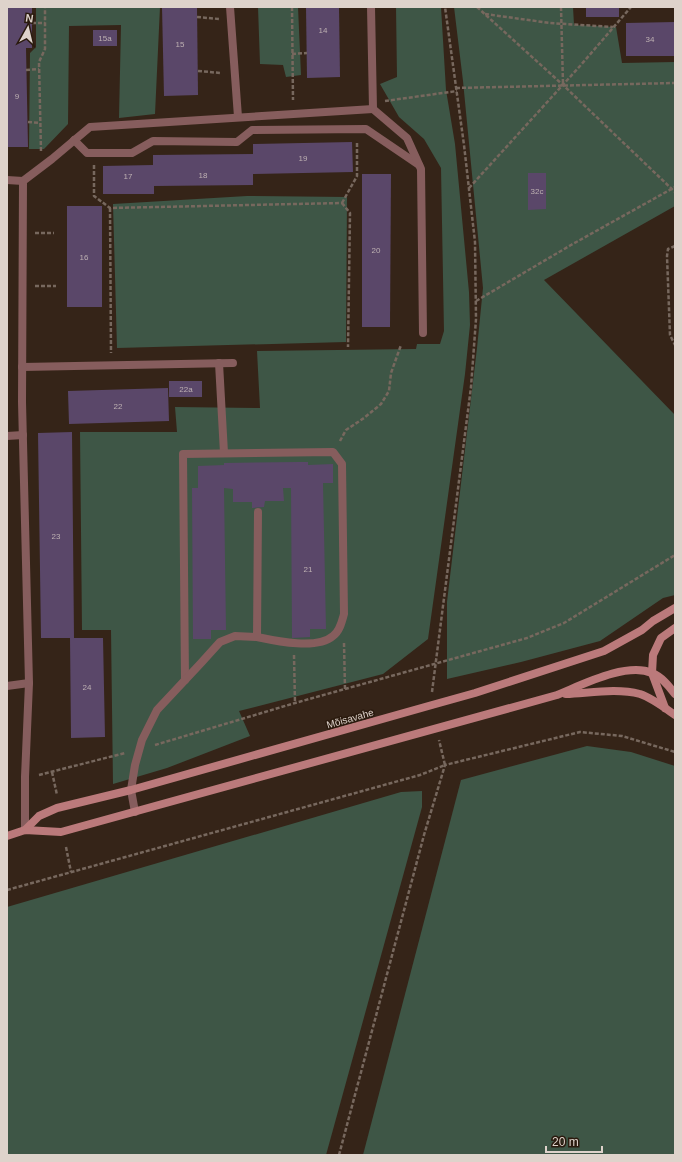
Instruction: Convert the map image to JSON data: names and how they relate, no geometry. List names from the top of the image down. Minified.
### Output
{"streets":{"street":["Mõisavahe"]},"house_numbers":["14","15a","34","15","9","19","18","17","32c","20","16","22a","22","23","21","24"],"scale_bar":"20 m","north":"top"}
